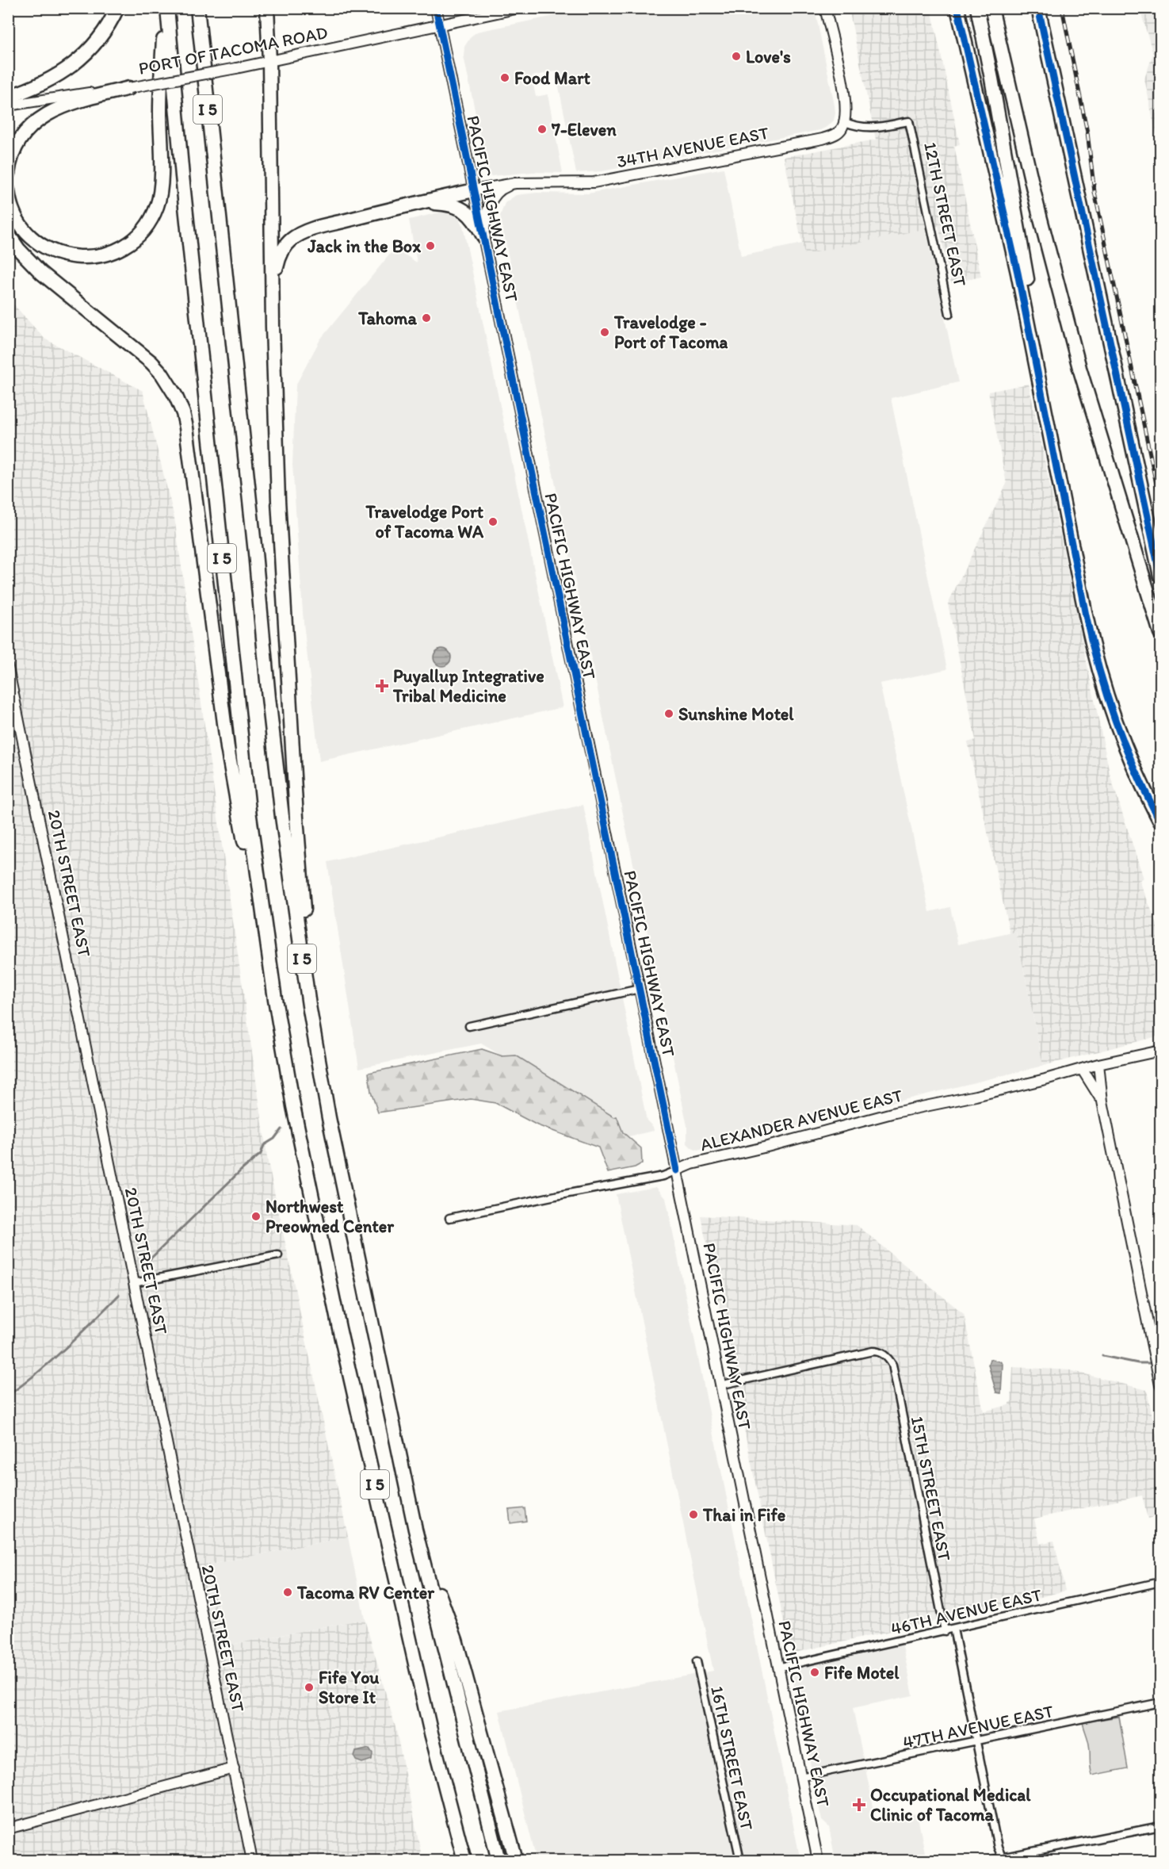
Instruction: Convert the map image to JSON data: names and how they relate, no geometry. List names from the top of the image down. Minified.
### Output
{"streets":{"highway":["I 5"],"main road":["PORT OF TACOMA ROAD","34TH AVENUE EAST","PACIFIC HIGHWAY EAST","20TH STREET EAST","ALEXANDER AVENUE EAST"],"street":["12TH STREET EAST","15TH STREET EAST","46TH AVENUE EAST","47TH AVENUE EAST","16TH STREET EAST"]},"crossings":[["PORT OF TACOMA ROAD","PACIFIC HIGHWAY EAST"],["34TH AVENUE EAST","PACIFIC HIGHWAY EAST"],["34TH AVENUE EAST","12TH STREET EAST"],["PACIFIC HIGHWAY EAST","ALEXANDER AVENUE EAST"],["PACIFIC HIGHWAY EAST","15TH STREET EAST"],["PACIFIC HIGHWAY EAST","46TH AVENUE EAST"],["PACIFIC HIGHWAY EAST","47TH AVENUE EAST"],["15TH STREET EAST","46TH AVENUE EAST"]],"places":{"other":["Love's","Food Mart","7-Eleven","Jack in the Box","Tahoma","Travelodge - Port of Tacoma","Travelodge Port of Tacoma WA","Sunshine Motel","Northwest Preowned Center","Thai in Fife","Tacoma RV Center","Fife Motel","Fife You Store It"],"health":["Puyallup Integrative Tribal Medicine","Occupational Medical Clinic of Tacoma"]}}
